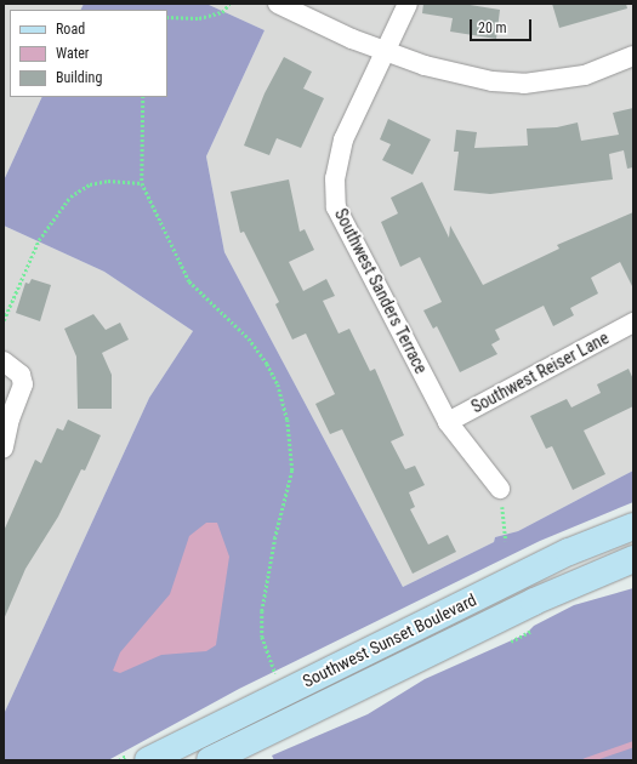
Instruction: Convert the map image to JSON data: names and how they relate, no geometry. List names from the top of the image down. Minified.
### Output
{"streets":{"main road":["Southwest Sunset Boulevard"],"street":["Southwest Sanders Terrace","Southwest Reiser Lane"]},"crossings":[["Southwest Sanders Terrace","Southwest Reiser Lane"]],"legend":["Road","Water","Building"],"scale_bar":"20 m"}
